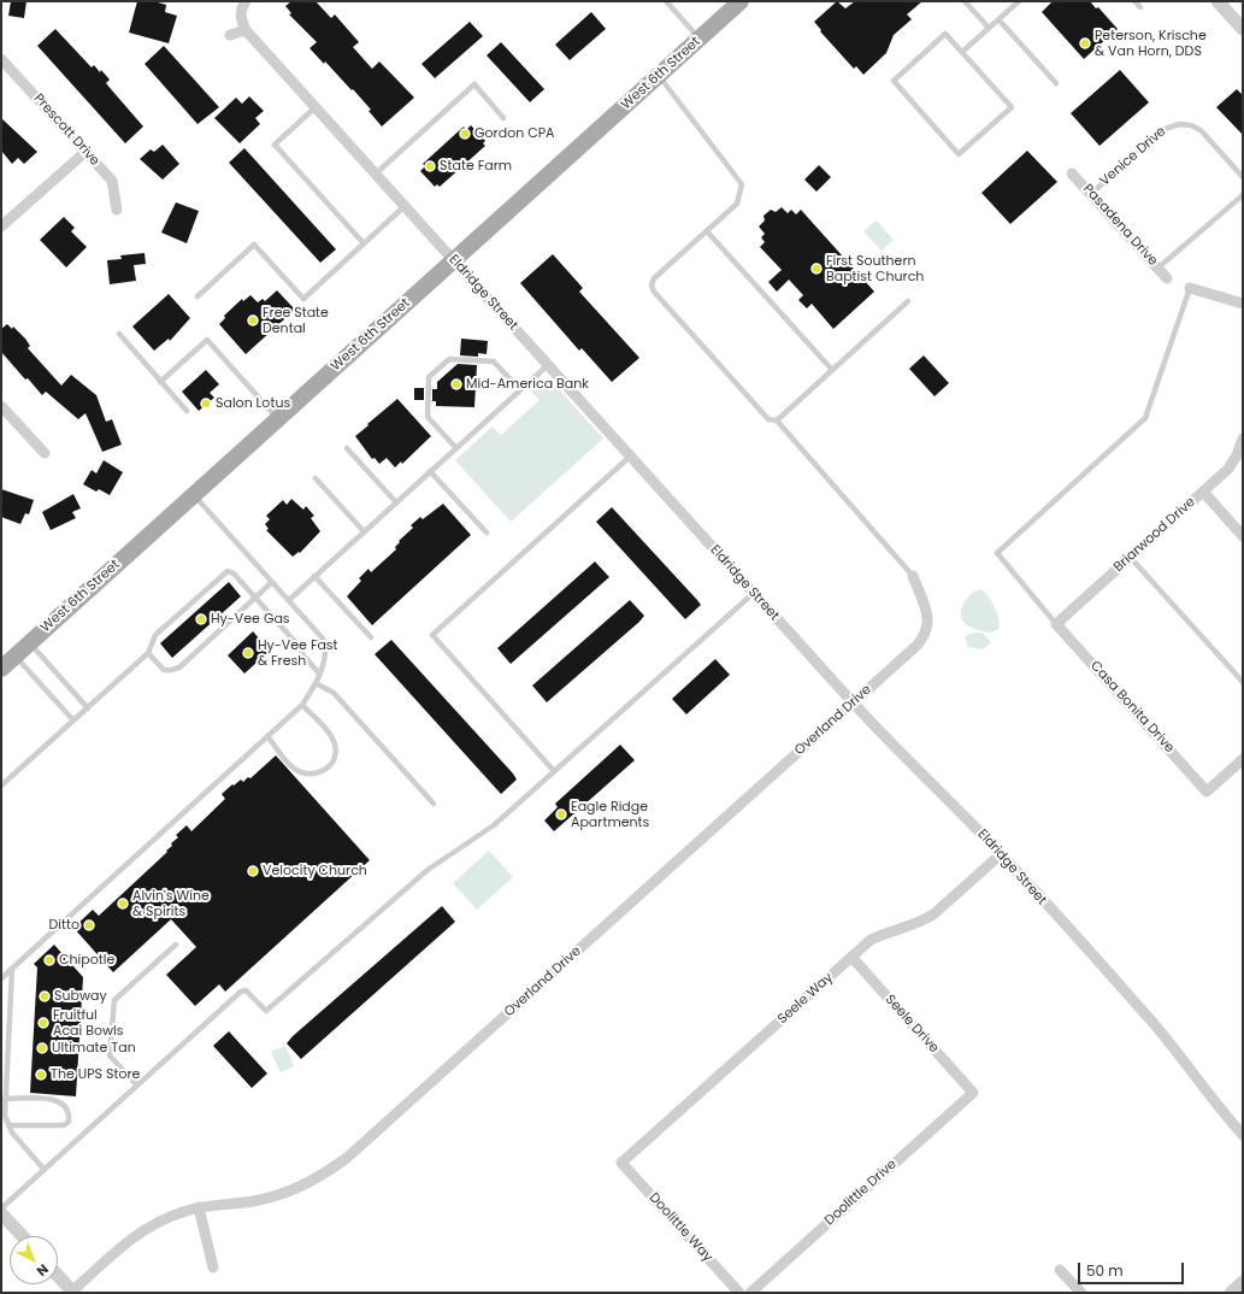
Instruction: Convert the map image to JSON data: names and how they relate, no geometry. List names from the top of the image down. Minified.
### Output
{"streets":{"main road":["West 6th Street"],"street":["Prescott Drive","Pasadena Drive","Eldridge Street","Briarwood Drive","Casa Bonita Drive","Overland Drive","Seele Way","Seele Drive","Doolittle Drive","Doolittle Way"],"lane":["Venice Drive"]},"crossings":[["West 6th Street","Eldridge Street"],["Venice Drive","Pasadena Drive"],["Eldridge Street","Overland Drive"],["Eldridge Street","Seele Way"],["Briarwood Drive","Casa Bonita Drive"],["Seele Way","Seele Drive"],["Seele Way","Doolittle Way"],["Seele Drive","Doolittle Drive"]],"places":["Peterson, Krische & Van Horn, DDS","Gordon CPA","State Farm","First Southern Baptist Church","Free State Dental","Mid-America Bank","Salon Lotus","Hy-Vee Gas","Hy-Vee Fast & Fresh","Eagle Ridge Apartments","Velocity Church","Alvin's Wine & Spirits","Ditto","Chipotle","Subway","Fruitful Acai Bowls","Ultimate Tan","The UPS Store"],"scale_bar":"50 m","north":"bottom right"}
